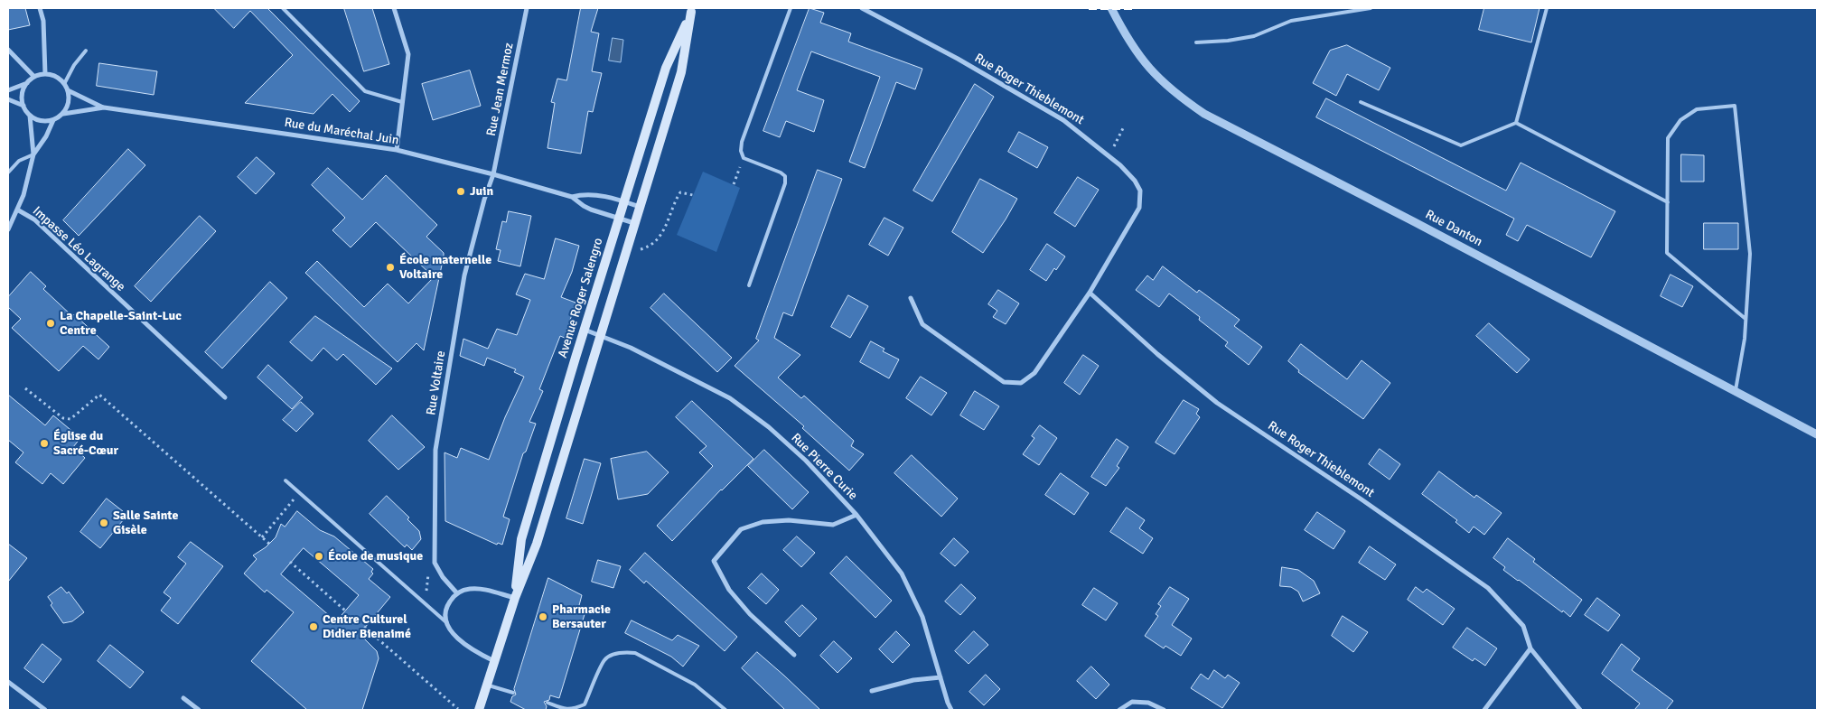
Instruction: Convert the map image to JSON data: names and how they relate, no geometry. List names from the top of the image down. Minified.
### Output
{"streets":{"main road":["Avenue Roger Salengro"],"street":["Rue Jean Mermoz","Rue Roger Thieblemont","Rue du Maréchal Juin","Rue Danton","Impasse Léo Lagrange","Rue Voltaire","Rue Pierre Curie"]},"crossings":[["Rue Jean Mermoz","Rue du Maréchal Juin"],["Rue Jean Mermoz","Rue Voltaire"],["Rue du Maréchal Juin","Avenue Roger Salengro"],["Rue du Maréchal Juin","Rue Voltaire"],["Avenue Roger Salengro","Rue Pierre Curie"]],"places":["Juin","École maternelle Voltaire","La Chapelle-Saint-Luc Centre","Église du Sacré-Cœur","Salle Sainte Gisèle","École de musique","Pharmacie Bersauter","Centre Culturel Didier Bienaimé"]}
